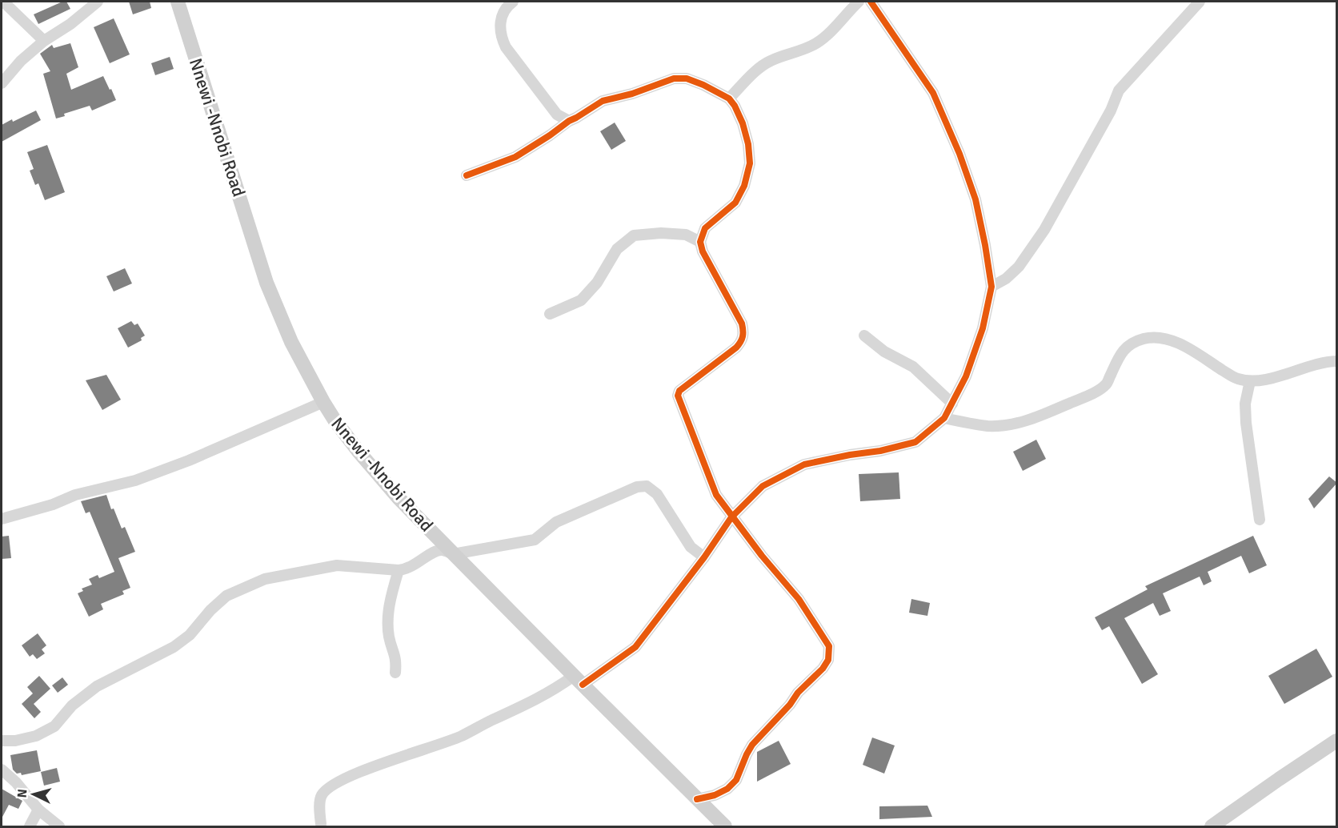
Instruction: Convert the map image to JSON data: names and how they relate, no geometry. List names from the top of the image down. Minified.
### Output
{"streets":{"main road":["Nnewi -Nnobi Road"]},"north":"left"}
